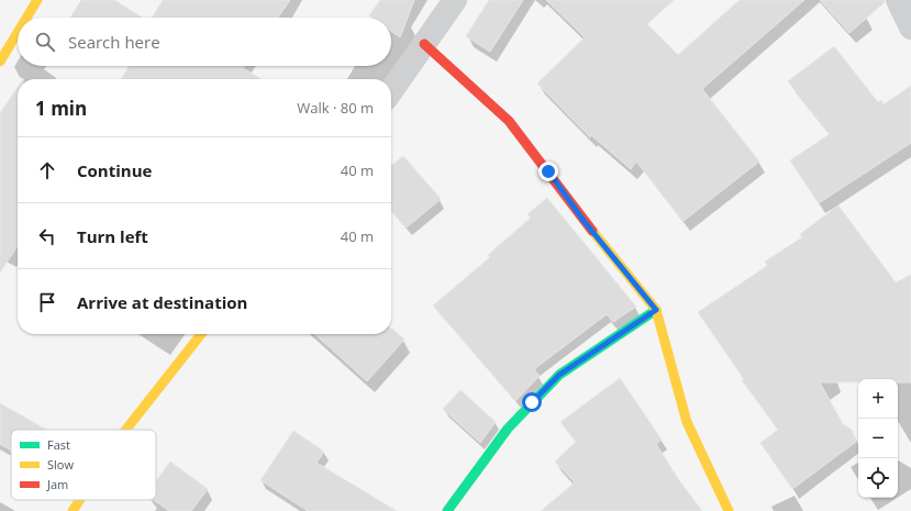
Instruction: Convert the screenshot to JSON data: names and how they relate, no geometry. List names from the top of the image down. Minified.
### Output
{"legend":["Fast","Slow","Jam"],"page":{"search":"Search here","heading":["1 min","Walk · 80 m"],"list":[["Continue","40 m"],["Turn left","40 m"],"Arrive at destination"],"map_buttons":["+","−"]}}
